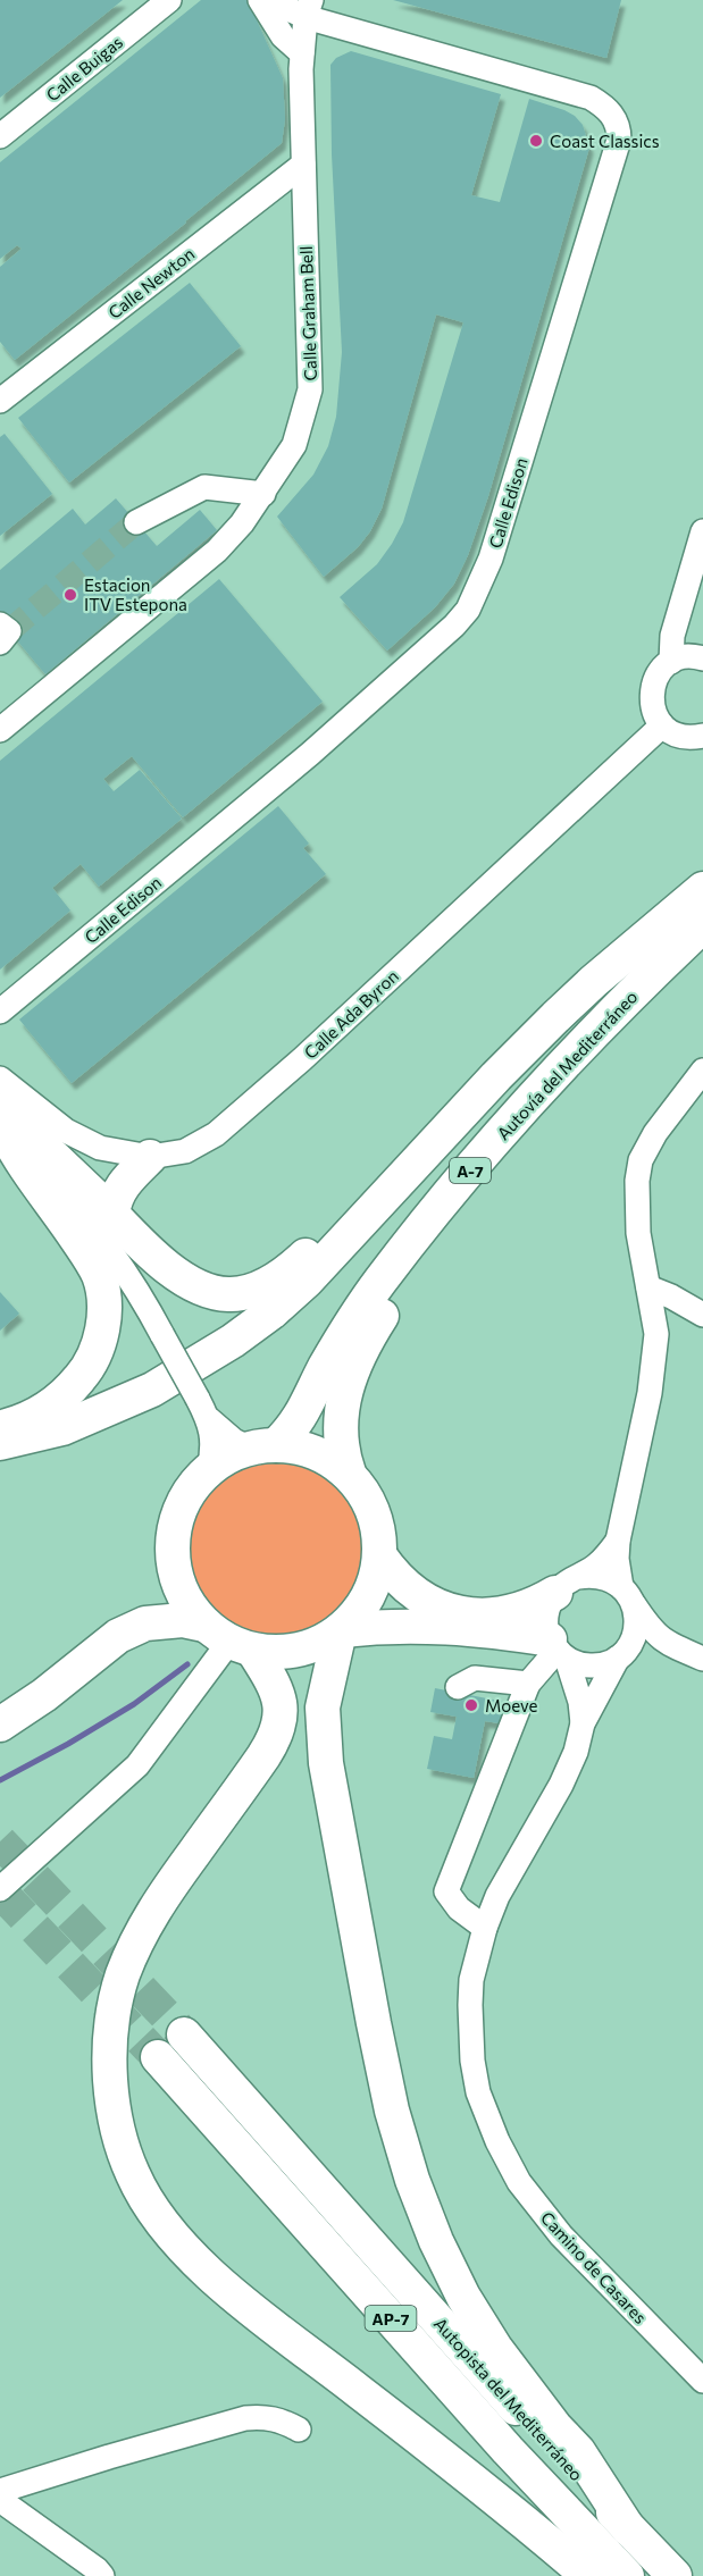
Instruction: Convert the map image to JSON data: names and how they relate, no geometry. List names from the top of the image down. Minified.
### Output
{"streets":{"highway":["Autovía del Mediterráneo","A-7","AP-7","Autopista del Mediterráneo"],"street":["Calle Buigas","Calle Newton","Calle Graham Bell","Calle Edison","Calle Ada Byron","Camino de Casares"]},"crossings":[["Calle Newton","Calle Graham Bell"],["Calle Graham Bell","Calle Edison"],["Autovía del Mediterráneo","A-7"]],"places":["Coast Classics","Estacion ITV Estepona","Moeve"]}
